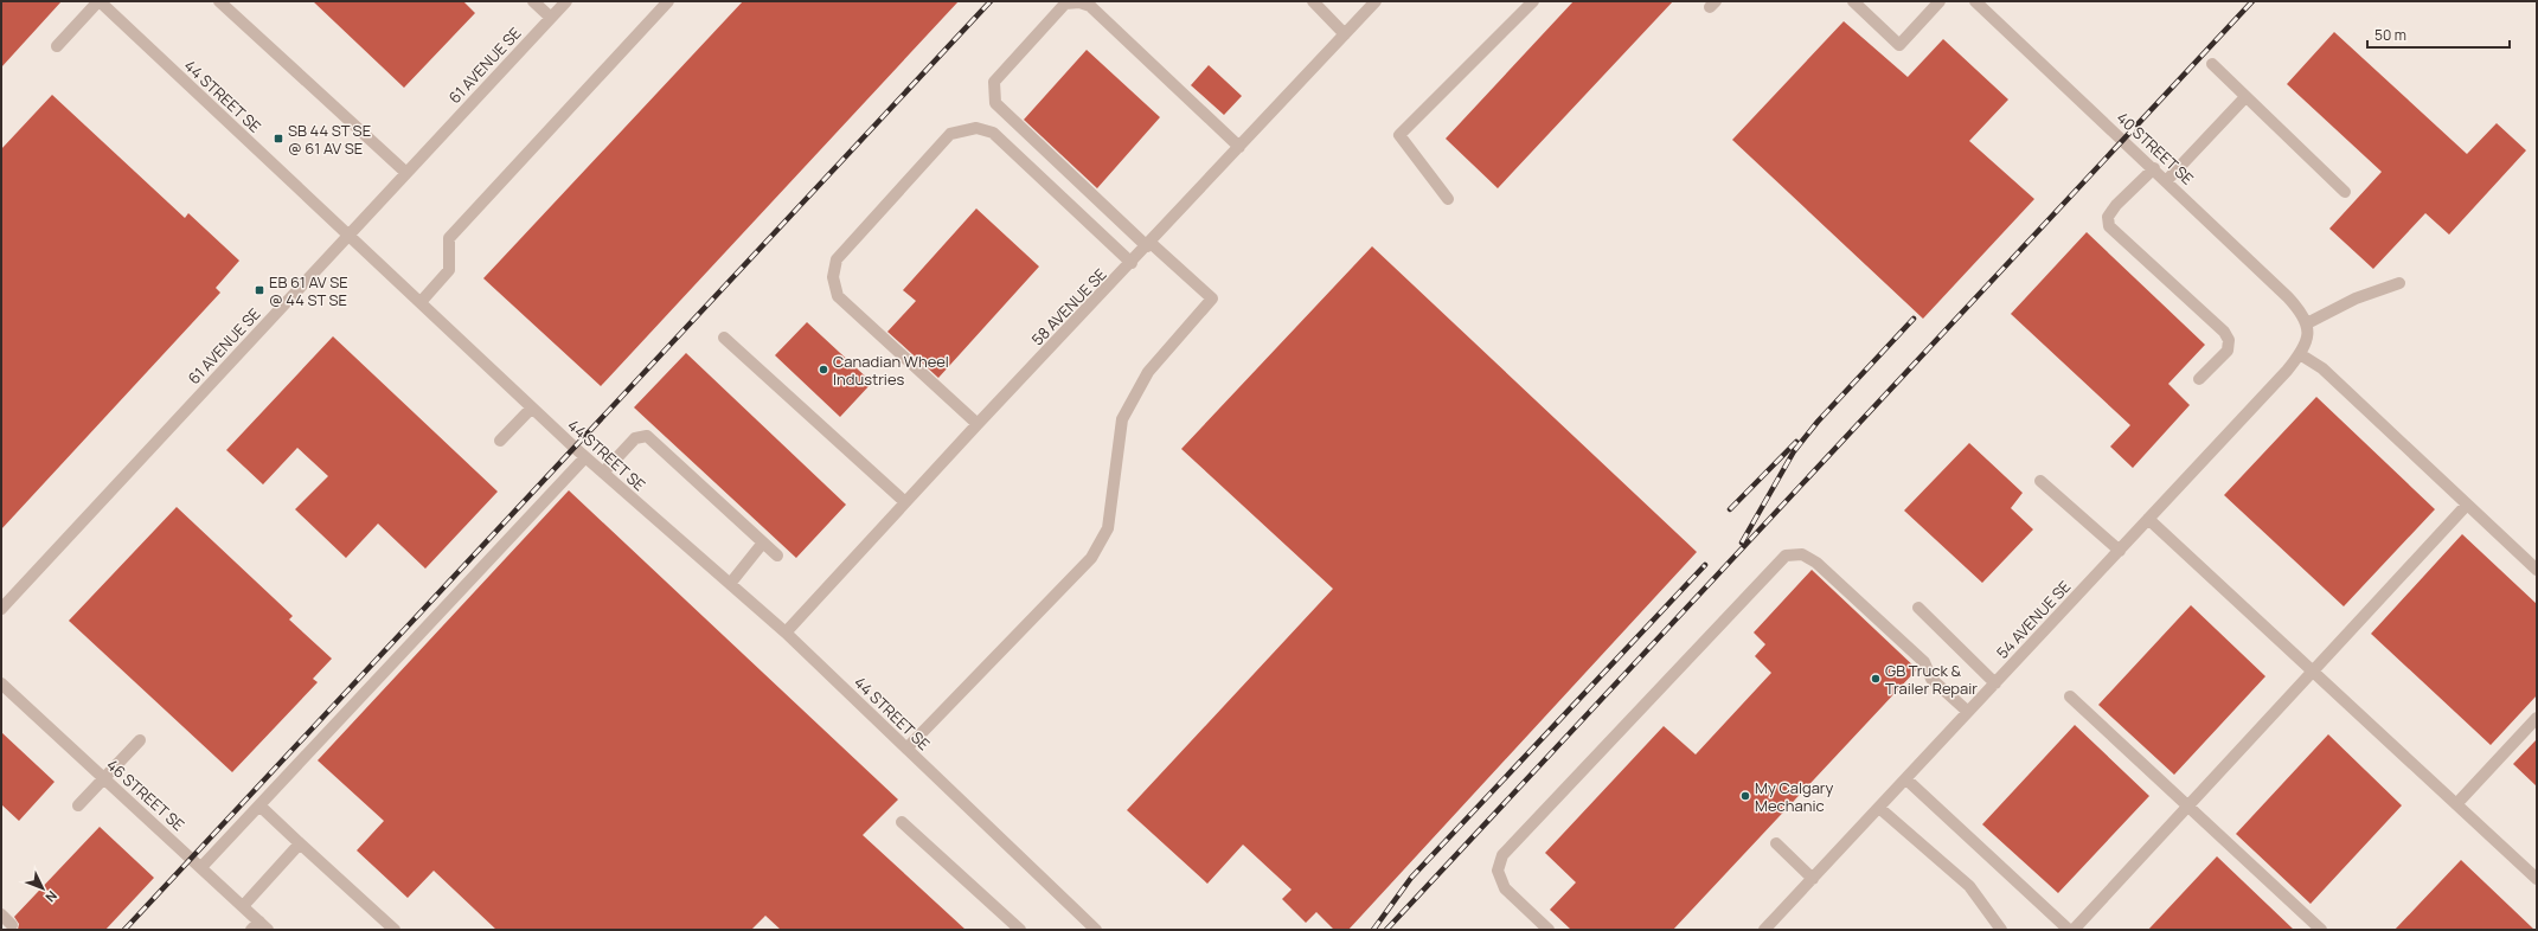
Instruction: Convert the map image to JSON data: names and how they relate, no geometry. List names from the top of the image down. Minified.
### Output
{"streets":{"street":["61 AVENUE SE","44 STREET SE","40 STREET SE","58 AVENUE SE","54 AVENUE SE","46 STREET SE"]},"crossings":[["61 AVENUE SE","44 STREET SE"],["44 STREET SE","58 AVENUE SE"],["40 STREET SE","54 AVENUE SE"]],"places":{"transit":["SB 44 ST SE @ 61 AV SE","EB 61 AV SE @ 44 ST SE"],"other":["Canadian Wheel Industries","GB Truck & Trailer Repair","My Calgary Mechanic"]},"scale_bar":"50 m","north":"bottom right"}
